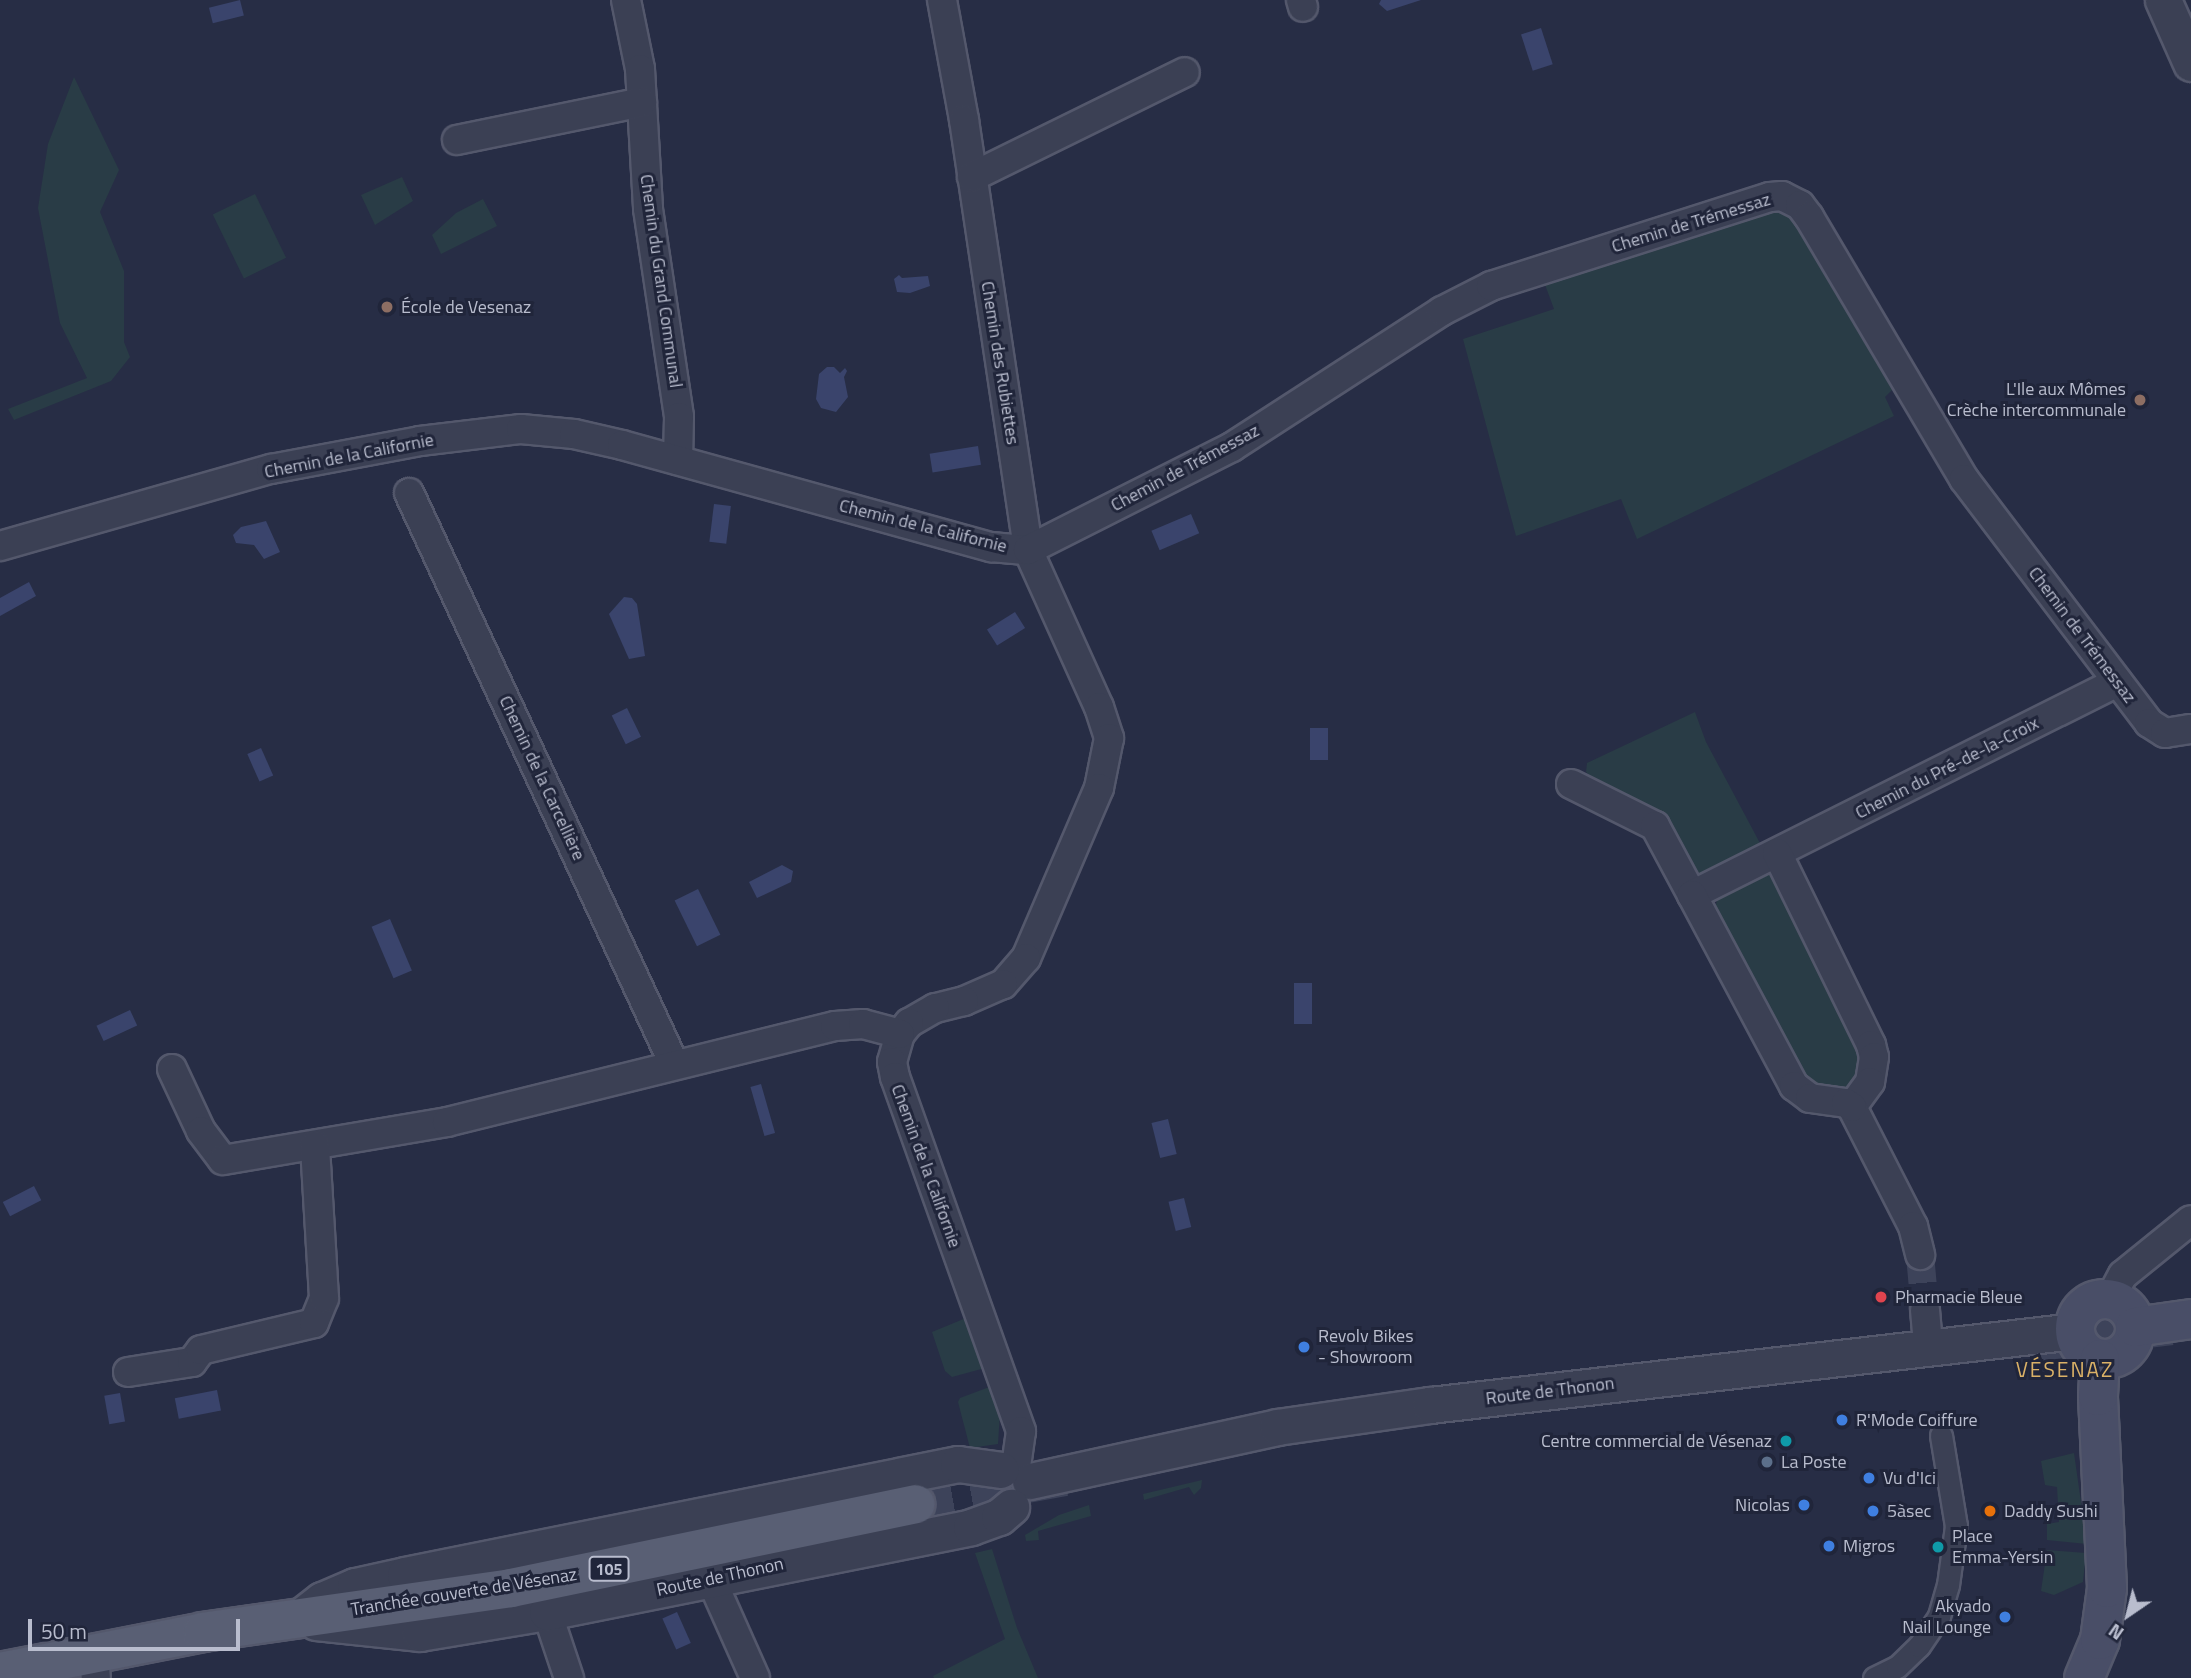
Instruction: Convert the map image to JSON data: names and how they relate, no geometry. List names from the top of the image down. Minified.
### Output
{"streets":{"main road":["Route de Thonon","105","Tranchée couverte de Vésenaz"],"street":["Chemin de Trémessaz","Chemin du Grand Communal","Chemin des Rubiettes","Chemin de la Californie","Chemin du Pré-de-la-Croix","Chemin de la Carcellière"]},"crossings":[["Chemin de Trémessaz","Chemin des Rubiettes"],["Chemin de Trémessaz","Chemin de la Californie"],["Chemin de Trémessaz","Chemin du Pré-de-la-Croix"],["Chemin du Grand Communal","Chemin de la Californie"],["Chemin des Rubiettes","Chemin de la Californie"],["Chemin de la Californie","Route de Thonon"],["Route de Thonon","Tranchée couverte de Vésenaz"]],"districts":["VÉSENAZ"],"places":["École de Vesenaz","L'Ile aux Mômes Crèche intercommunale","Pharmacie Bleue","Revolv Bikes - Showroom","R'Mode Coiffure","Centre commercial de Vésenaz","La Poste","Vu d'Ici","Nicolas","5àsec","Daddy Sushi","Migros","Place Emma-Yersin","Akyado Nail Lounge"],"scale_bar":"50 m","north":"bottom left"}
